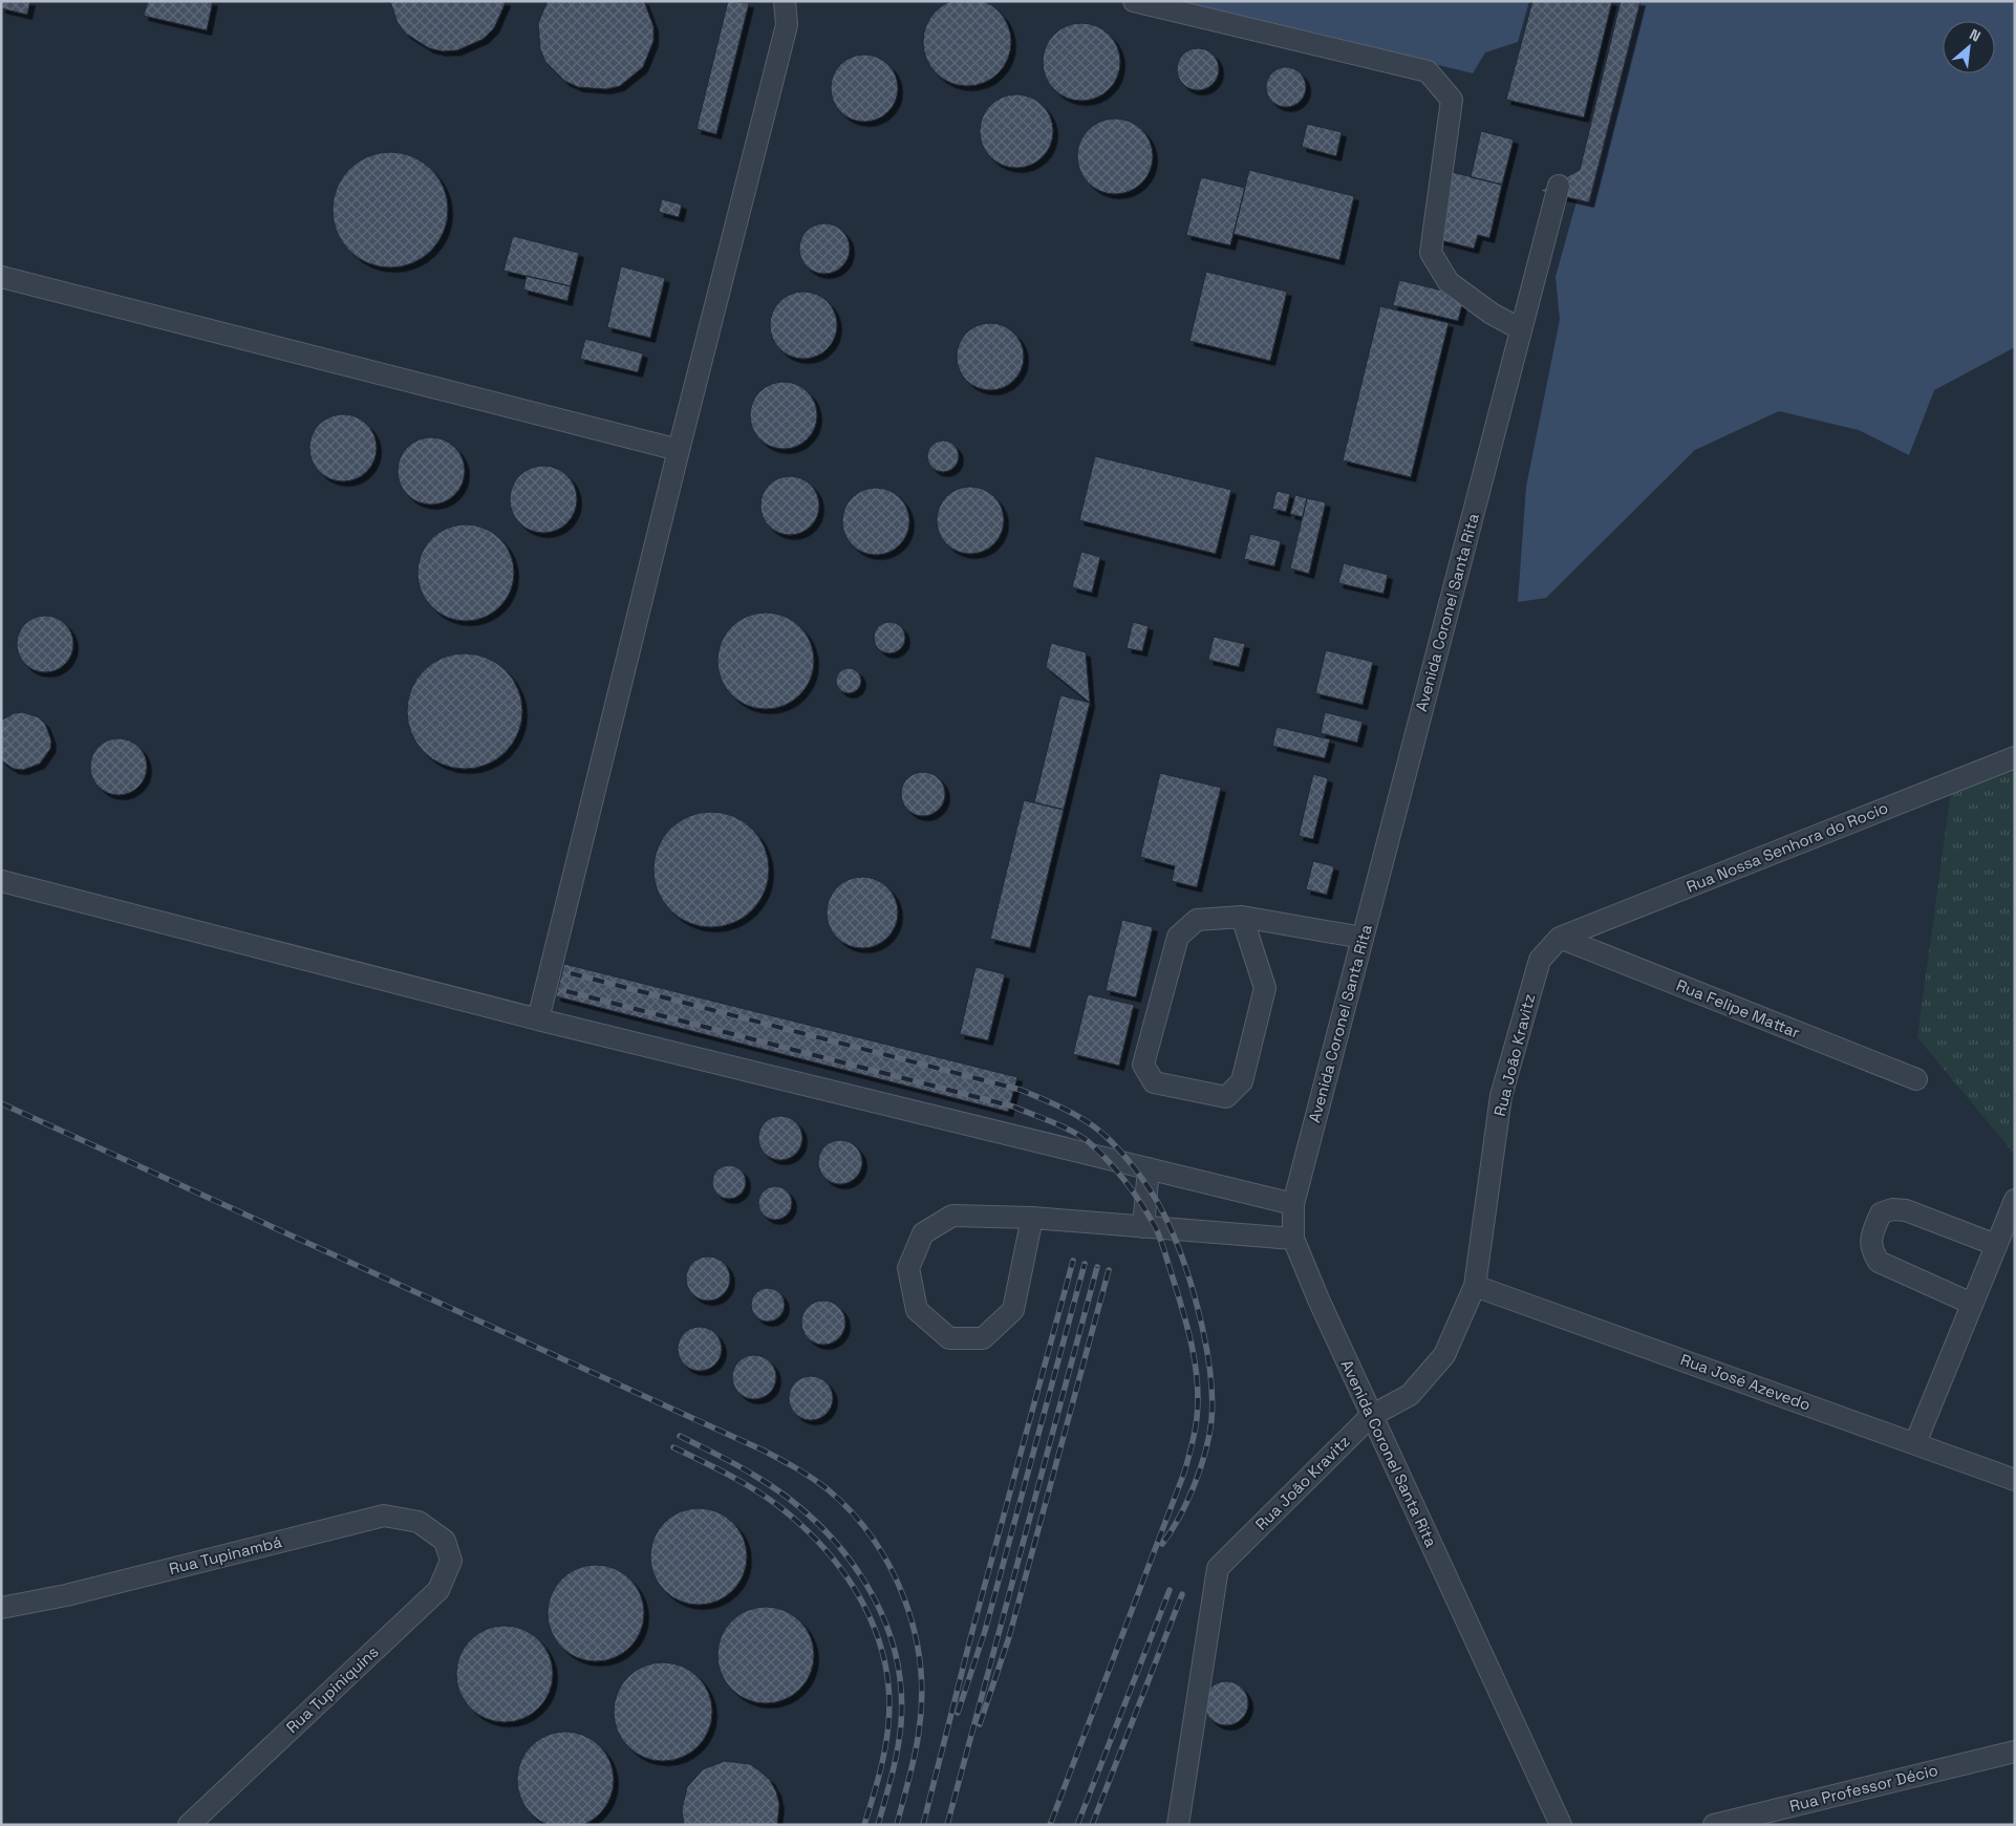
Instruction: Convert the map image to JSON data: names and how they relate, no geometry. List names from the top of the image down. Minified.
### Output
{"streets":{"street":["Avenida Coronel Santa Rita","Rua Nossa Senhora do Rocio","Rua Felipe Mattar","Rua João Kravitz","Rua José Azevedo","Rua Tupinambá","Rua Tupiniquins","Rua Professor Décio"]},"crossings":[["Avenida Coronel Santa Rita","Rua João Kravitz"],["Rua Nossa Senhora do Rocio","Rua Felipe Mattar"],["Rua Nossa Senhora do Rocio","Rua João Kravitz"],["Rua Felipe Mattar","Rua João Kravitz"],["Rua João Kravitz","Rua José Azevedo"],["Rua Tupinambá","Rua Tupiniquins"]],"north":"top right"}
